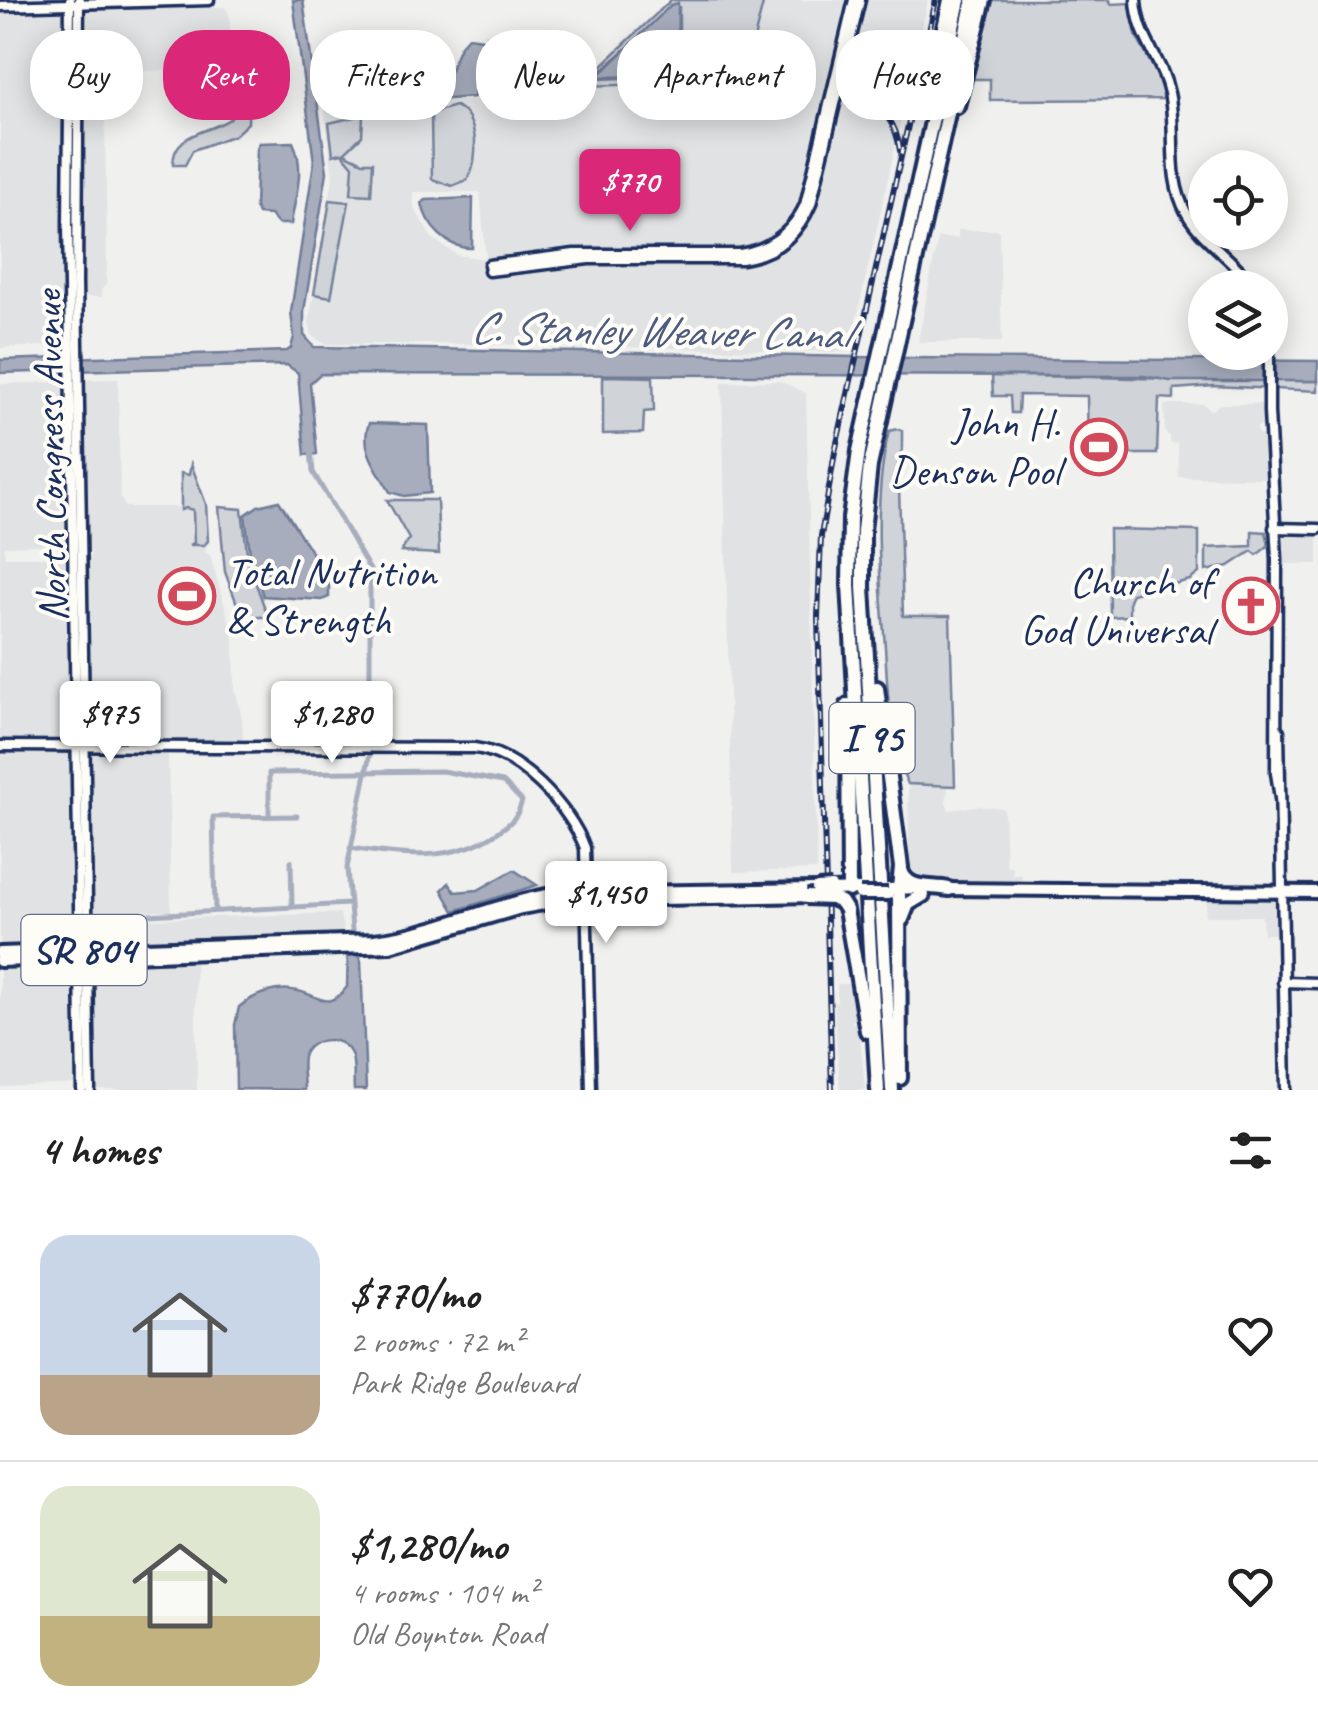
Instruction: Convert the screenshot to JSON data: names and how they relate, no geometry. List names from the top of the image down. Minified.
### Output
{"streets":{"highway":["I 95"],"main road":["SR 804"],"street":["North Congress Avenue"]},"crossings":[["North Congress Avenue","SR 804"]],"water":["C. Stanley Weaver Canal"],"places":{"sports":["John H. Denson Pool","Total Nutrition & Strength"],"church":["Church of God Universal"]},"page":{"chip":["Buy","Rent","Filters","New","Apartment","House"],"price":["$770","$975","$1,280","$1,450"],"heading":"4 homes","list":[{"name":"$770/mo","note":"2 rooms · 72 m² · Park Ridge Boulevard"},{"name":"$1,280/mo","note":"4 rooms · 104 m² · Old Boynton Road"}]}}
